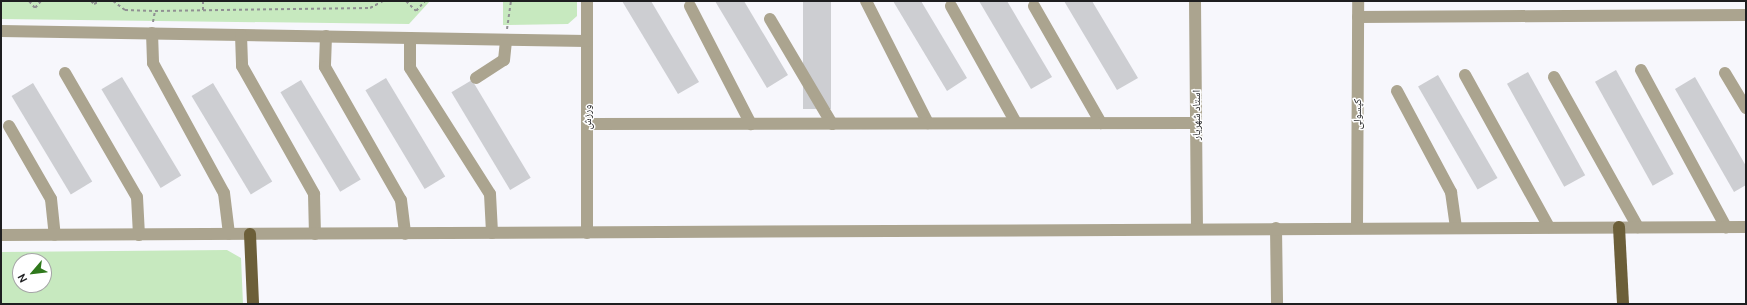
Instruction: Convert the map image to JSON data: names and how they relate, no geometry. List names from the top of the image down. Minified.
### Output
{"streets":{"street":["کپسولی","استاد شهریار","ورزش"]},"north":"bottom left"}
